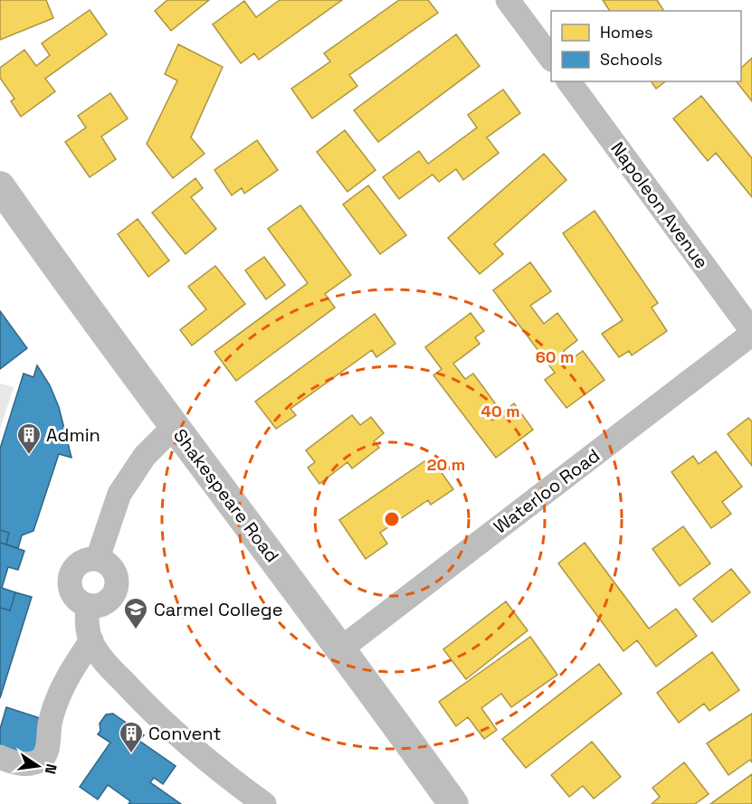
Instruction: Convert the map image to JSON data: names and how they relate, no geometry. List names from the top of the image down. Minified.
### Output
{"streets":{"main road":["Shakespeare Road"],"street":["Napoleon Avenue","Waterloo Road"]},"crossings":[["Napoleon Avenue","Waterloo Road"],["Waterloo Road","Shakespeare Road"]],"places":{"building":["Admin","Convent"],"school or university":["Carmel College"]},"legend":["Homes","Schools"],"north":"right","rings":["60 m","40 m","20 m"]}
